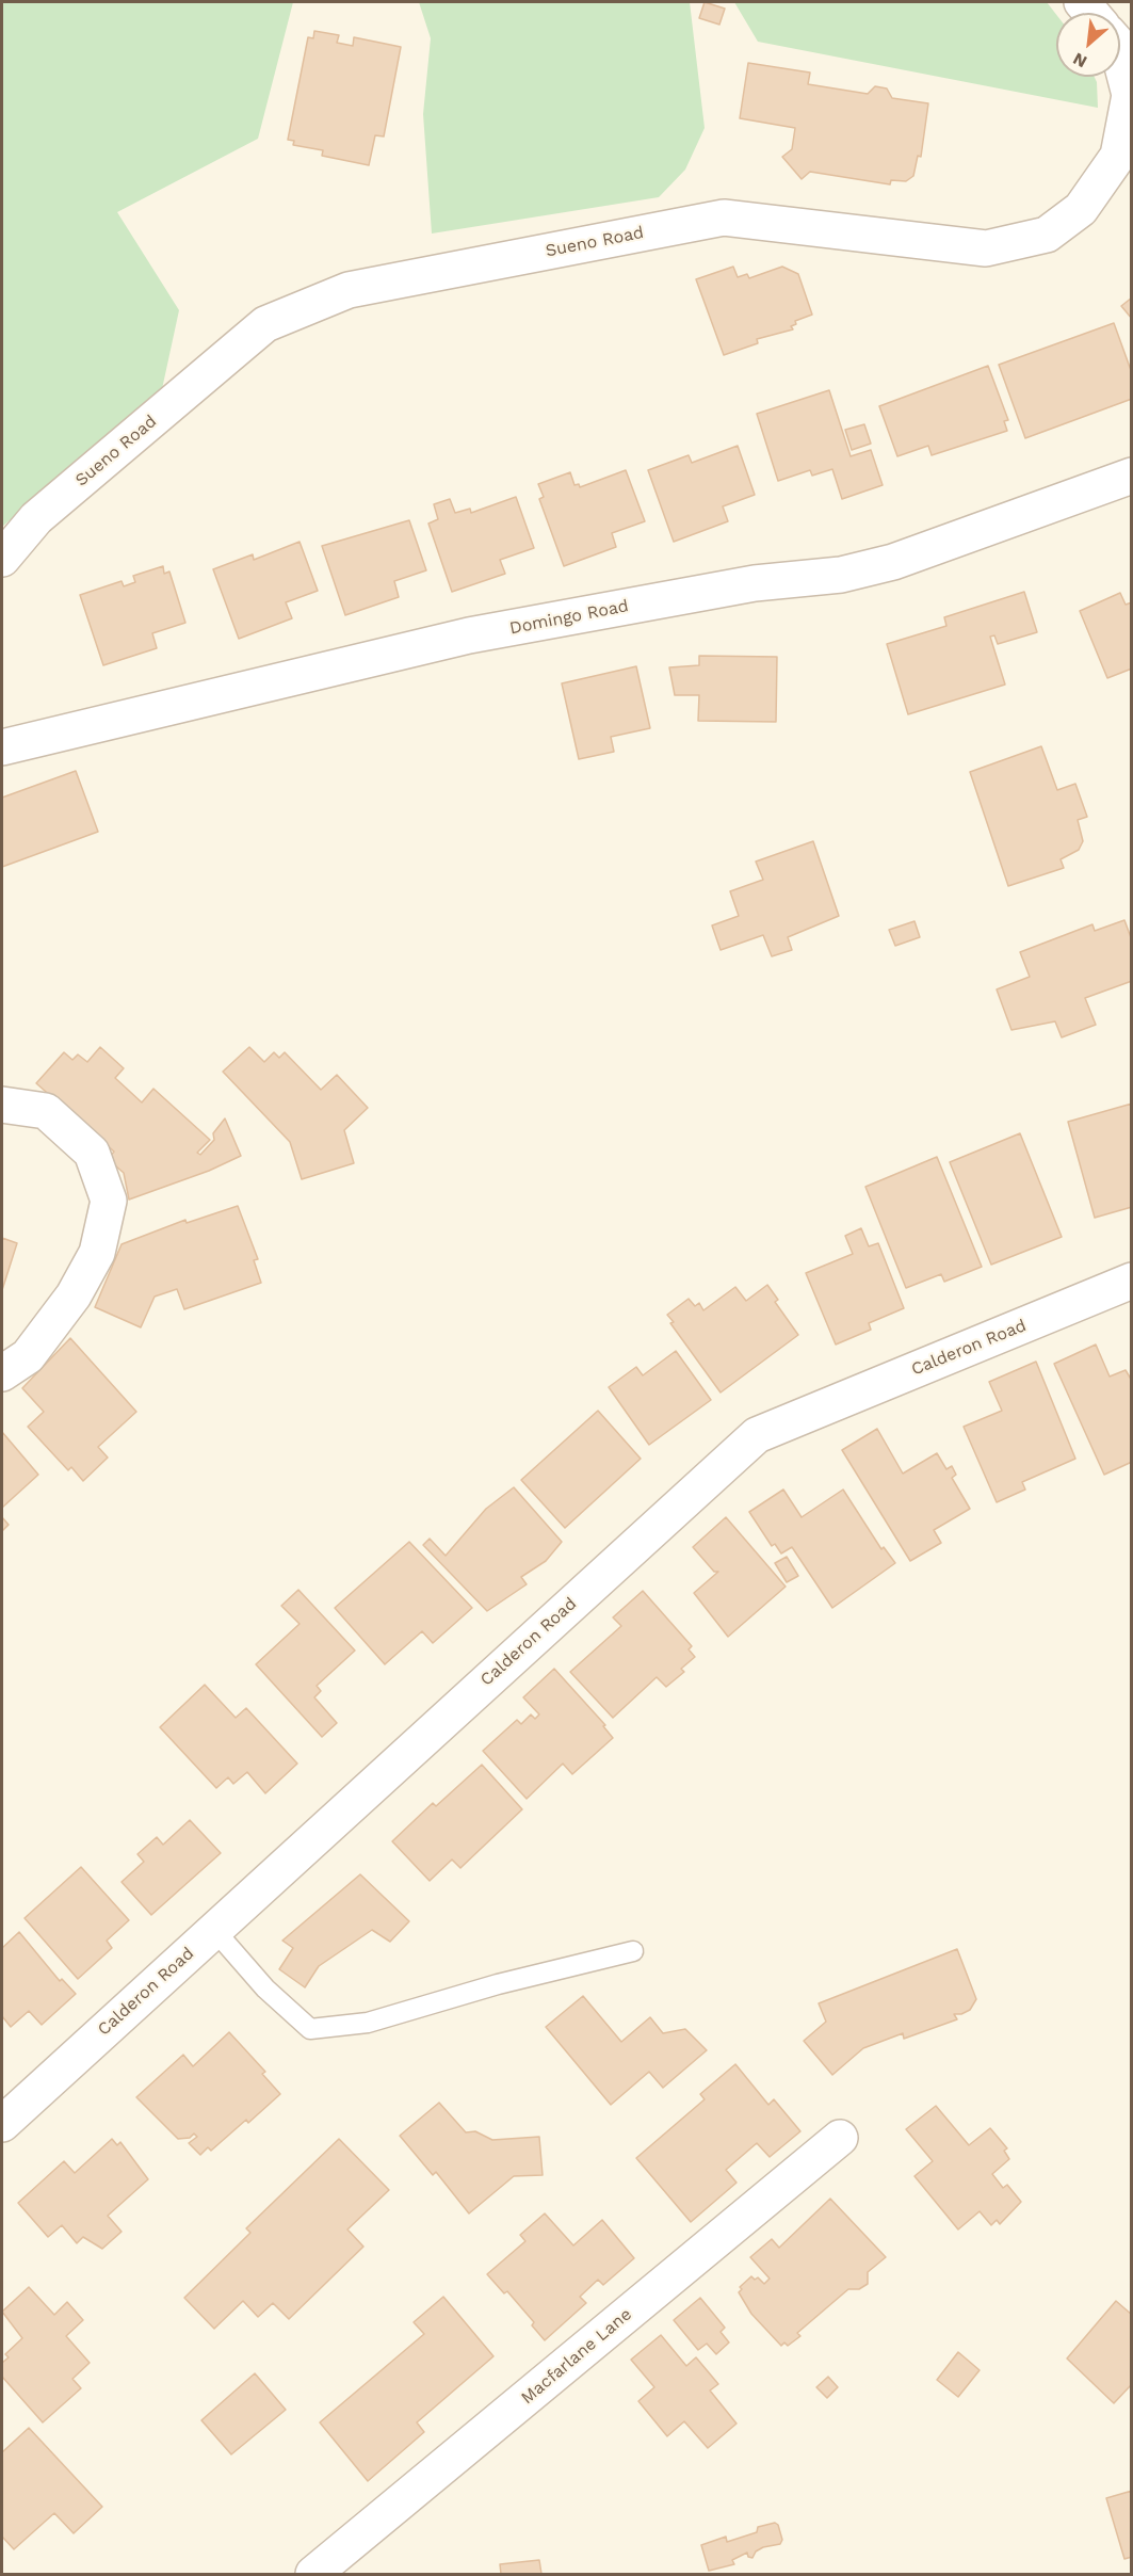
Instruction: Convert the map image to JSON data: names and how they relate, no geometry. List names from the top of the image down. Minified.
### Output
{"streets":{"street":["Sueno Road","Domingo Road","Calderon Road","Macfarlane Lane"]},"north":"bottom left"}
